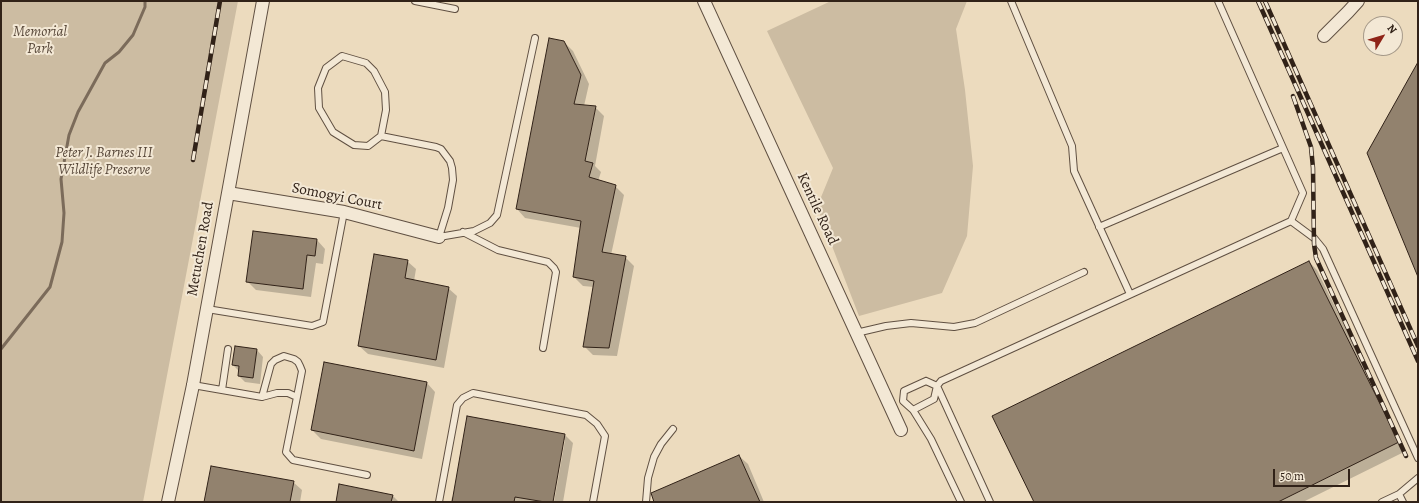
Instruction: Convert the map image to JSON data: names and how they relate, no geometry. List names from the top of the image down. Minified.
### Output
{"streets":{"street":["Somogyi Court","Kentile Road","Metuchen Road"]},"crossings":[["Somogyi Court","Metuchen Road"]],"parks":["Memorial Park","Peter J. Barnes III Wildlife Preserve"],"scale_bar":"50 m","north":"top right"}
